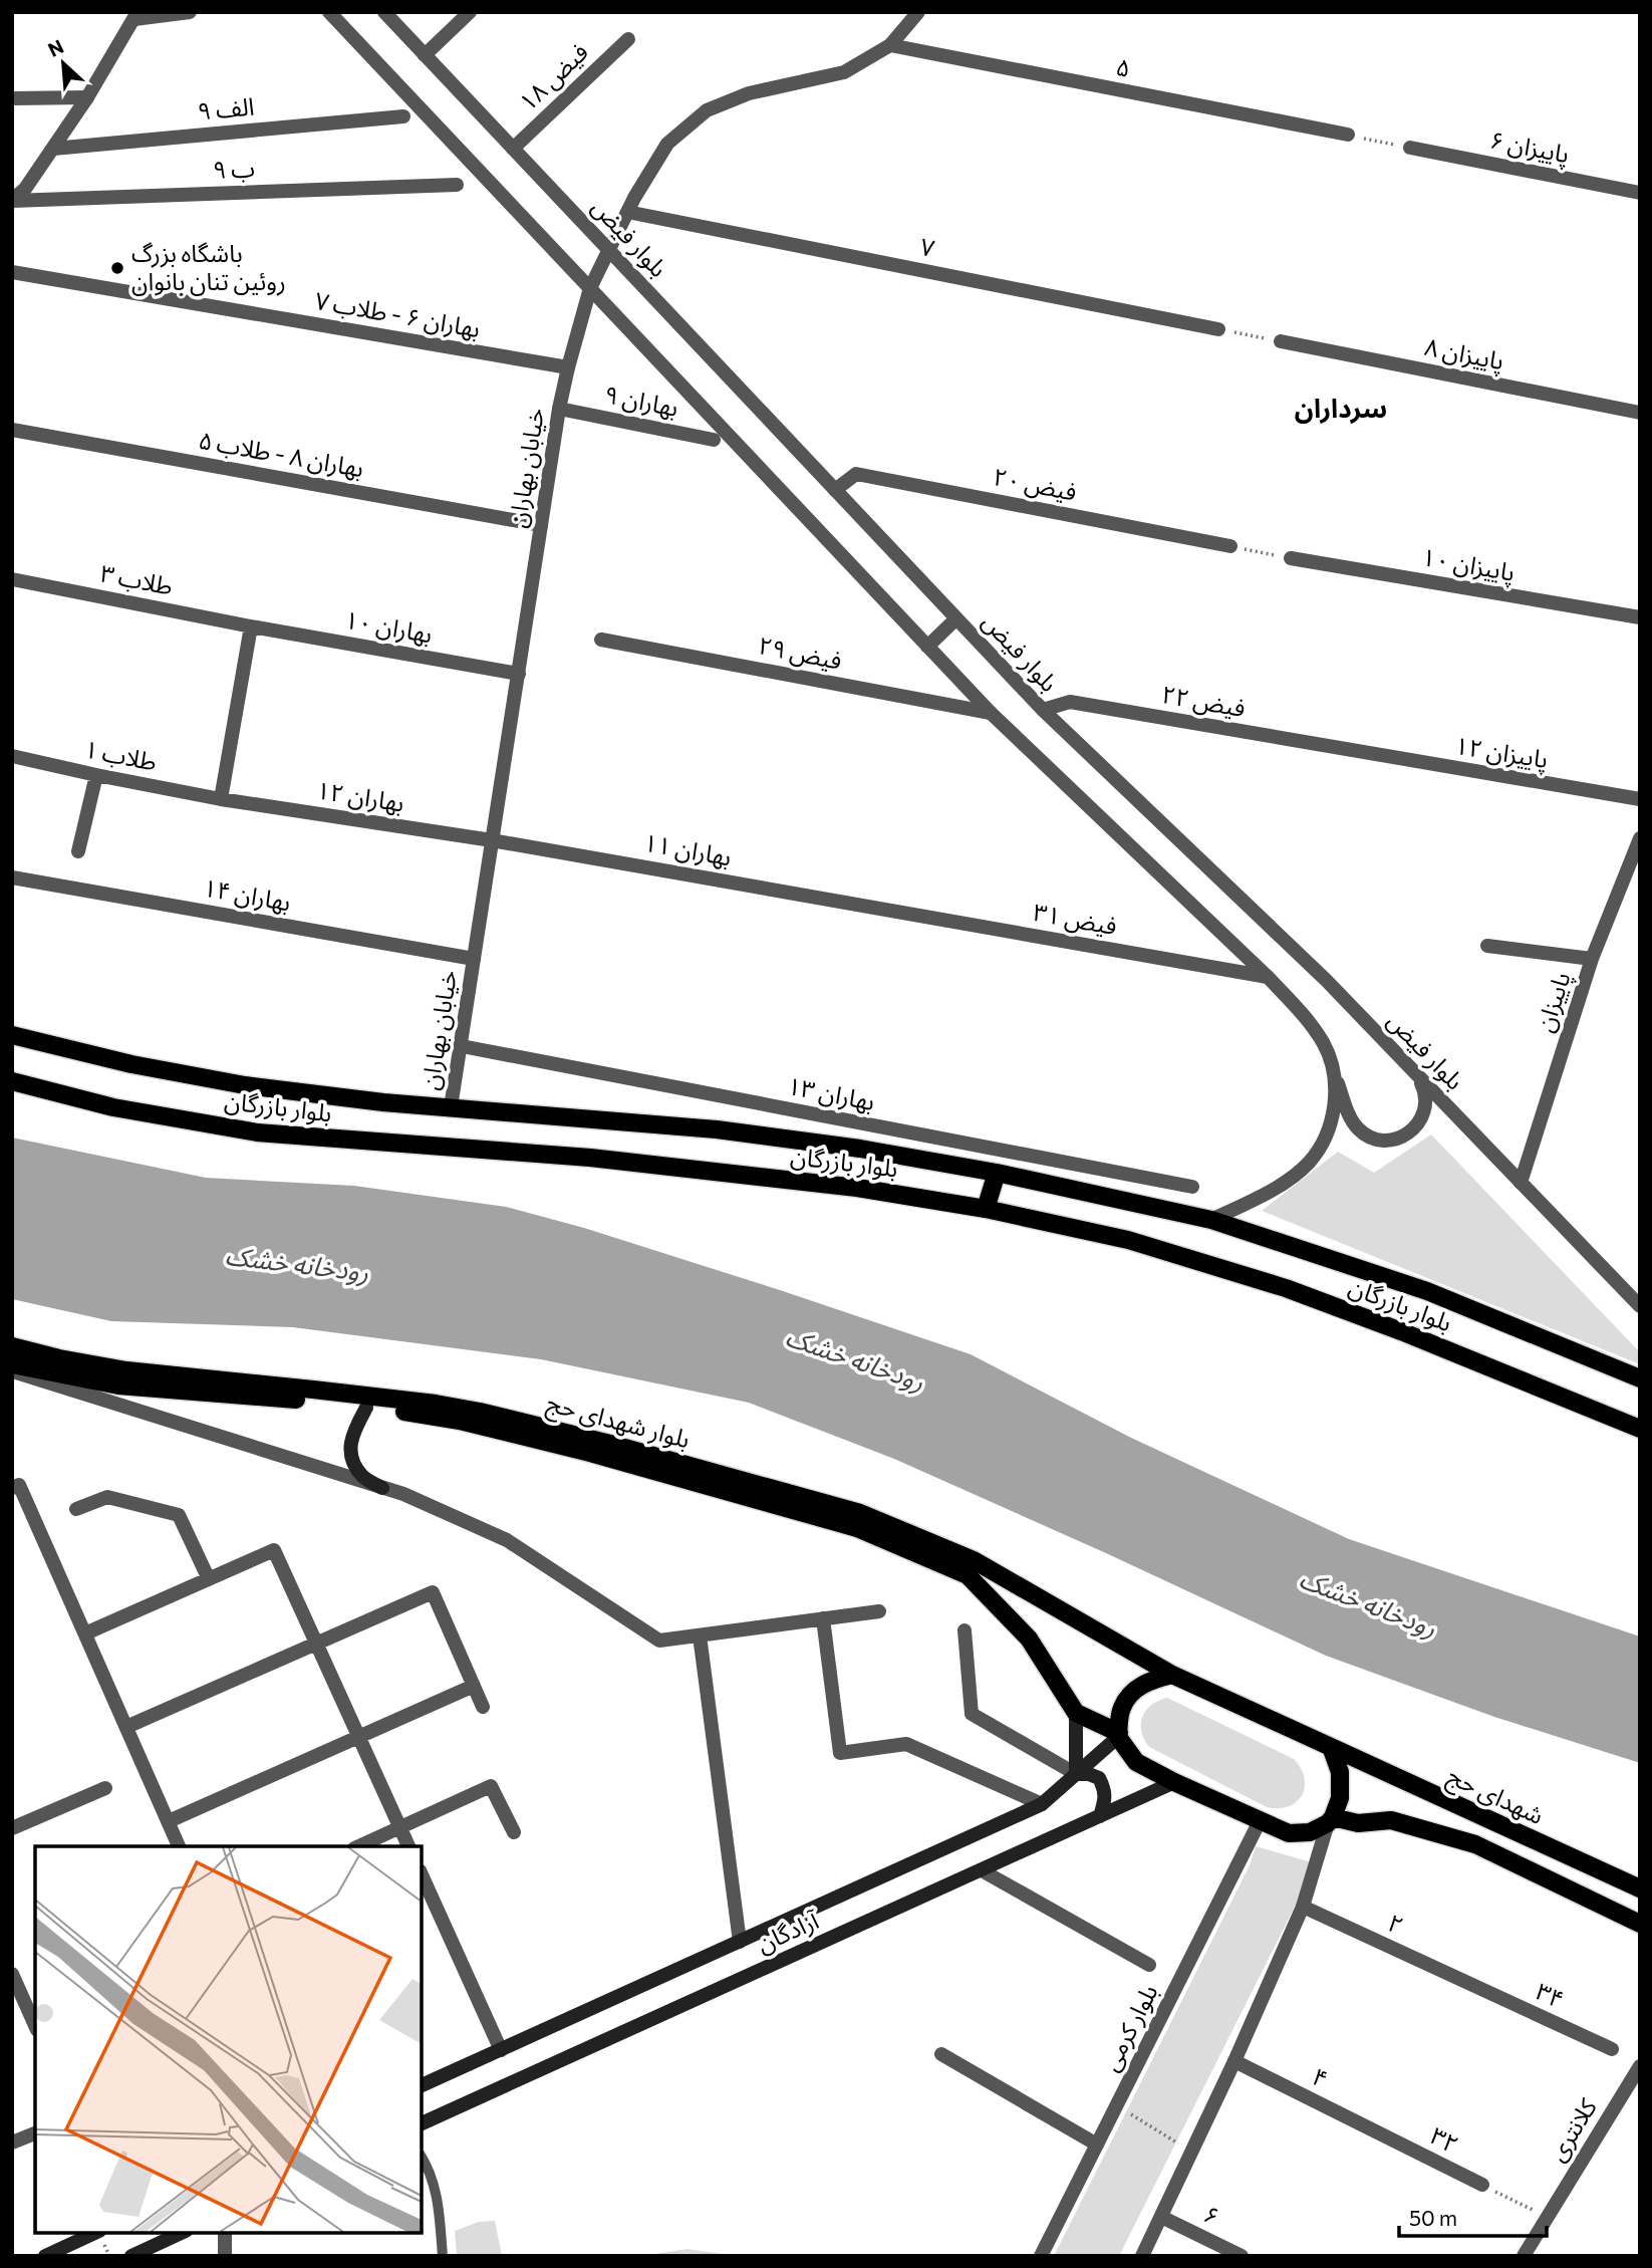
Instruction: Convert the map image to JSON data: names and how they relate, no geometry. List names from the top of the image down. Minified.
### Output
{"streets":{"main road":["بلوار بازرگان","بلوار شهدای حج","شهدای حج","آزادگان"],"street":["۵","فیض ۱۸","۹ الف","پاییزان ۶","۹ ب","بلوار فیض","۷","بهاران ۶ - طلاب ۷","پاییزان ۸","بهاران ۹","بهاران ۸ - طلاب ۵","خیابان بهاران","فیض ۲۰","پاییزان ۱۰","طلاب ۳","بهاران ۱۰","فیض ۲۹","فیض ۲۲","پاییزان ۱۲","طلاب ۱","بهاران ۱۲","بهاران ۱۱","بهاران ۱۴","فیض ۳۱","پاییزان","بهاران ۱۳","۲","۳۴","بلوار کرمی","۴","کلانتری","۳۲","۶"]},"crossings":[["۵","خیابان بهاران"],["فیض ۱۸","بلوار فیض"],["بلوار فیض","خیابان بهاران"],["بلوار فیض","فیض ۲۰"],["بلوار فیض","فیض ۲۲"],["بلوار فیض","پاییزان"],["۷","خیابان بهاران"],["بهاران ۶ - طلاب ۷","خیابان بهاران"],["بهاران ۹","خیابان بهاران"],["بهاران ۸ - طلاب ۵","خیابان بهاران"],["خیابان بهاران","بهاران ۱۰"],["خیابان بهاران","بهاران ۱۲"],["خیابان بهاران","بهاران ۱۱"],["خیابان بهاران","بهاران ۱۴"],["خیابان بهاران","بهاران ۱۳"],["خیابان بهاران","بلوار بازرگان"],["طلاب ۳","بهاران ۱۰"],["فیض ۲۲","پاییزان ۱۲"],["طلاب ۱","بهاران ۱۲"],["بهاران ۱۲","بهاران ۱۱"],["بهاران ۱۱","فیض ۳۱"],["بلوار شهدای حج","شهدای حج"],["۲","۳۴"],["۴","۳۲"]],"districts":["سرداران"],"water":["رودخانه خشک"],"places":["باشگاه بزرگ روئین تنان بانوان"],"scale_bar":"50 m","north":"top left"}
